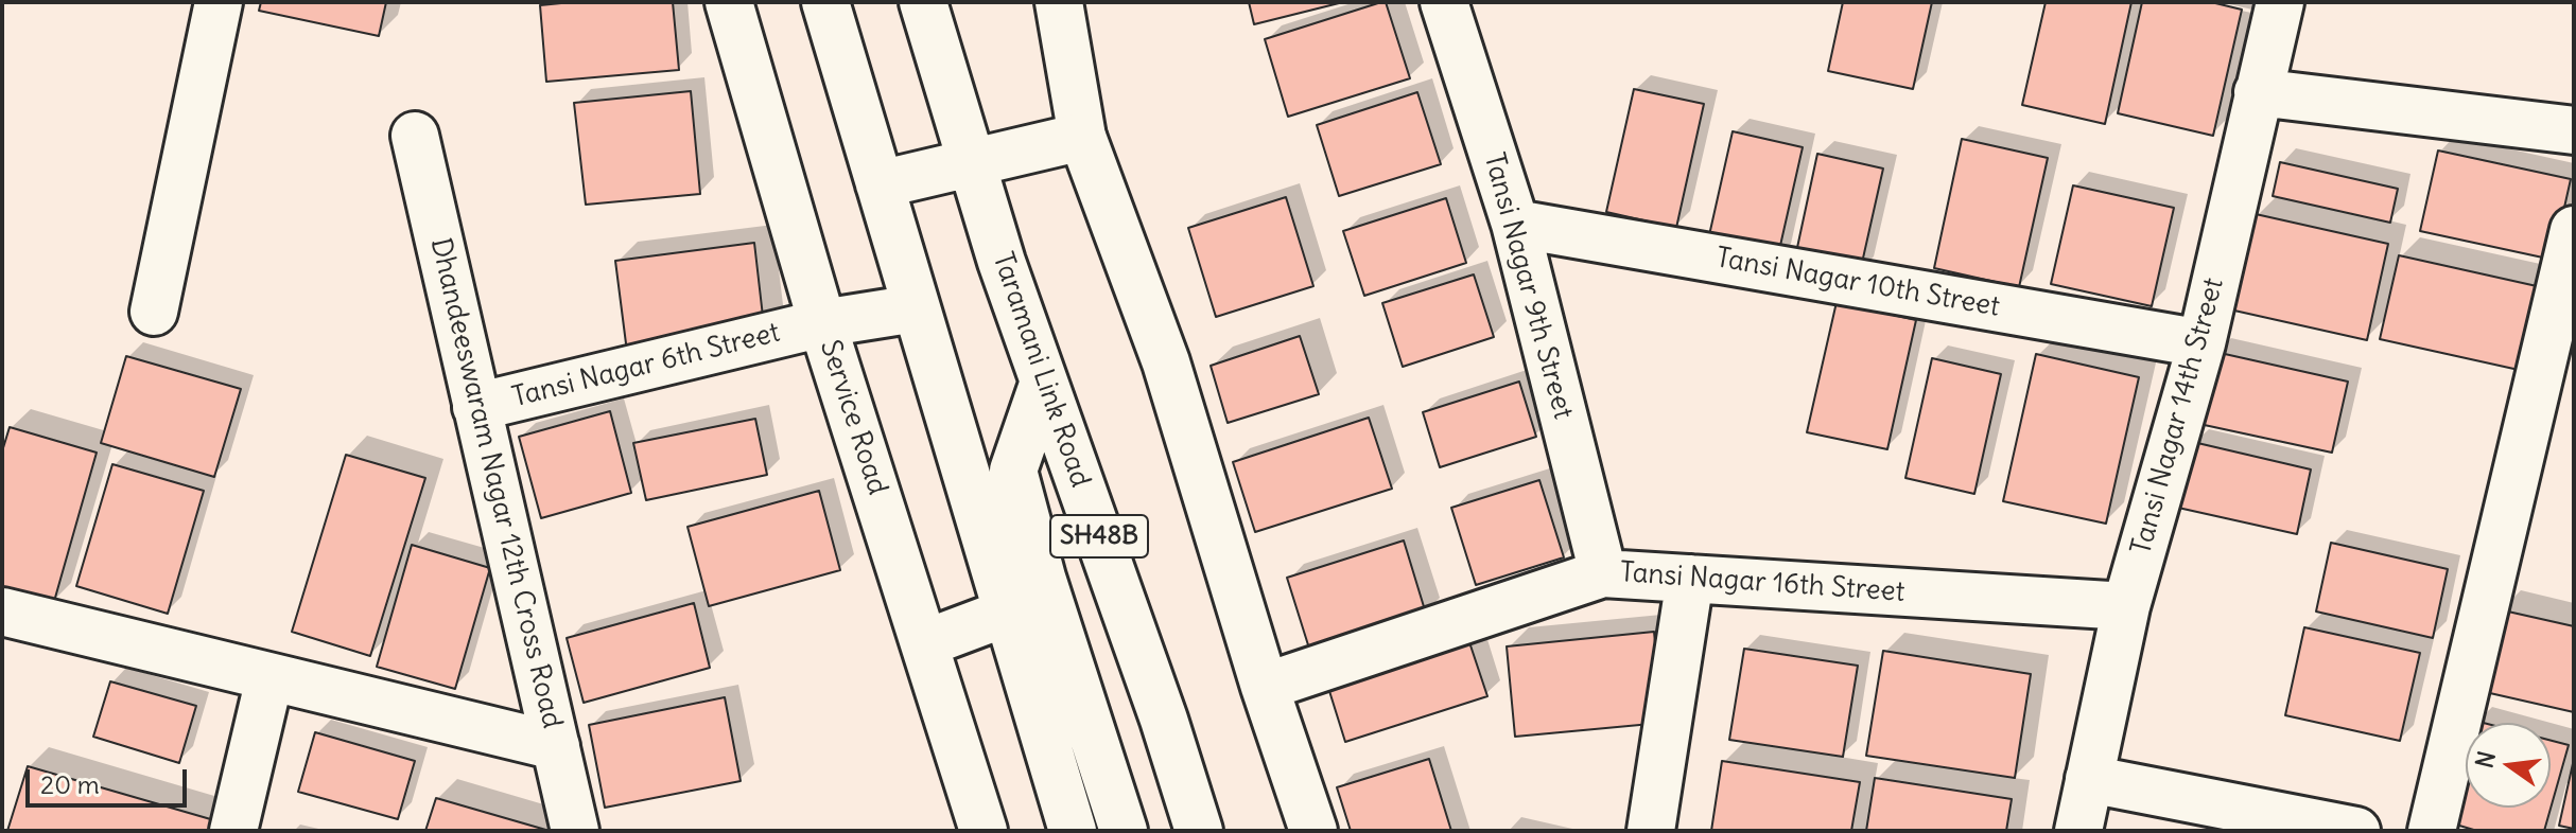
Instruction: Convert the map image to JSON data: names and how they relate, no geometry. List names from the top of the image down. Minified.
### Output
{"streets":{"street":["Tansi Nagar 10th Street","Tansi Nagar 9th Street","Tansi Nagar 6th Street","Taramani Link Road","Tansi Nagar 14th Street","Service Road","Dhandeeswaram Nagar 12th Cross Road","SH48B","Tansi Nagar 16th Street"]},"crossings":[["Tansi Nagar 10th Street","Tansi Nagar 9th Street"],["Tansi Nagar 10th Street","Tansi Nagar 14th Street"],["Tansi Nagar 9th Street","Tansi Nagar 16th Street"],["Tansi Nagar 6th Street","Service Road"],["Tansi Nagar 6th Street","Dhandeeswaram Nagar 12th Cross Road"],["Tansi Nagar 14th Street","Tansi Nagar 16th Street"]],"scale_bar":"20 m","north":"left"}
